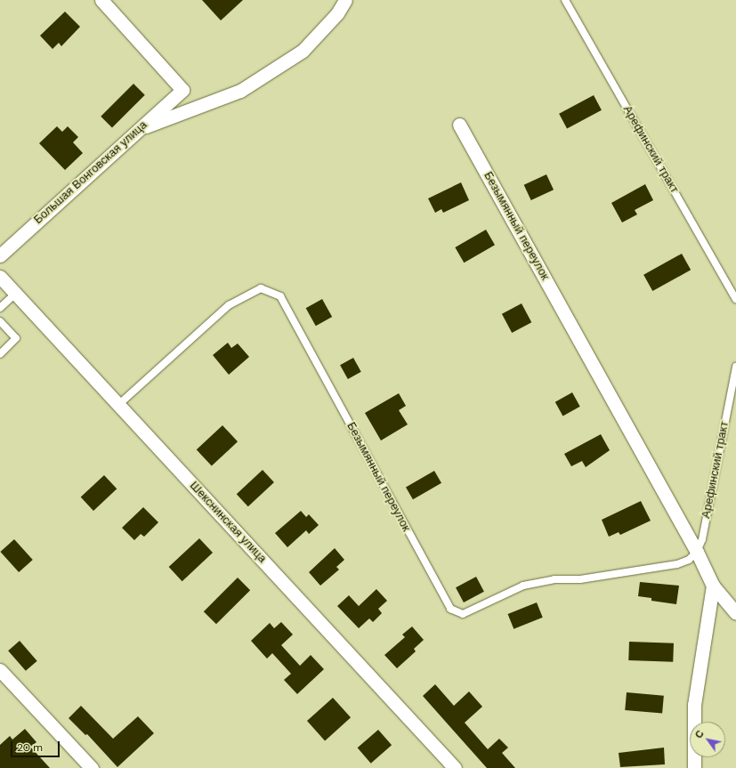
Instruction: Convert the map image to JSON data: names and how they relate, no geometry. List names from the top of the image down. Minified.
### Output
{"streets":{"street":["Большая Вонговская улица","Безымянный переулок","Шекснинская улица"],"lane":["Арефинский тракт"]},"crossings":[["Арефинский тракт","Безымянный переулок"],["Безымянный переулок","Шекснинская улица"]],"scale_bar":"20 m","north":"top left"}
